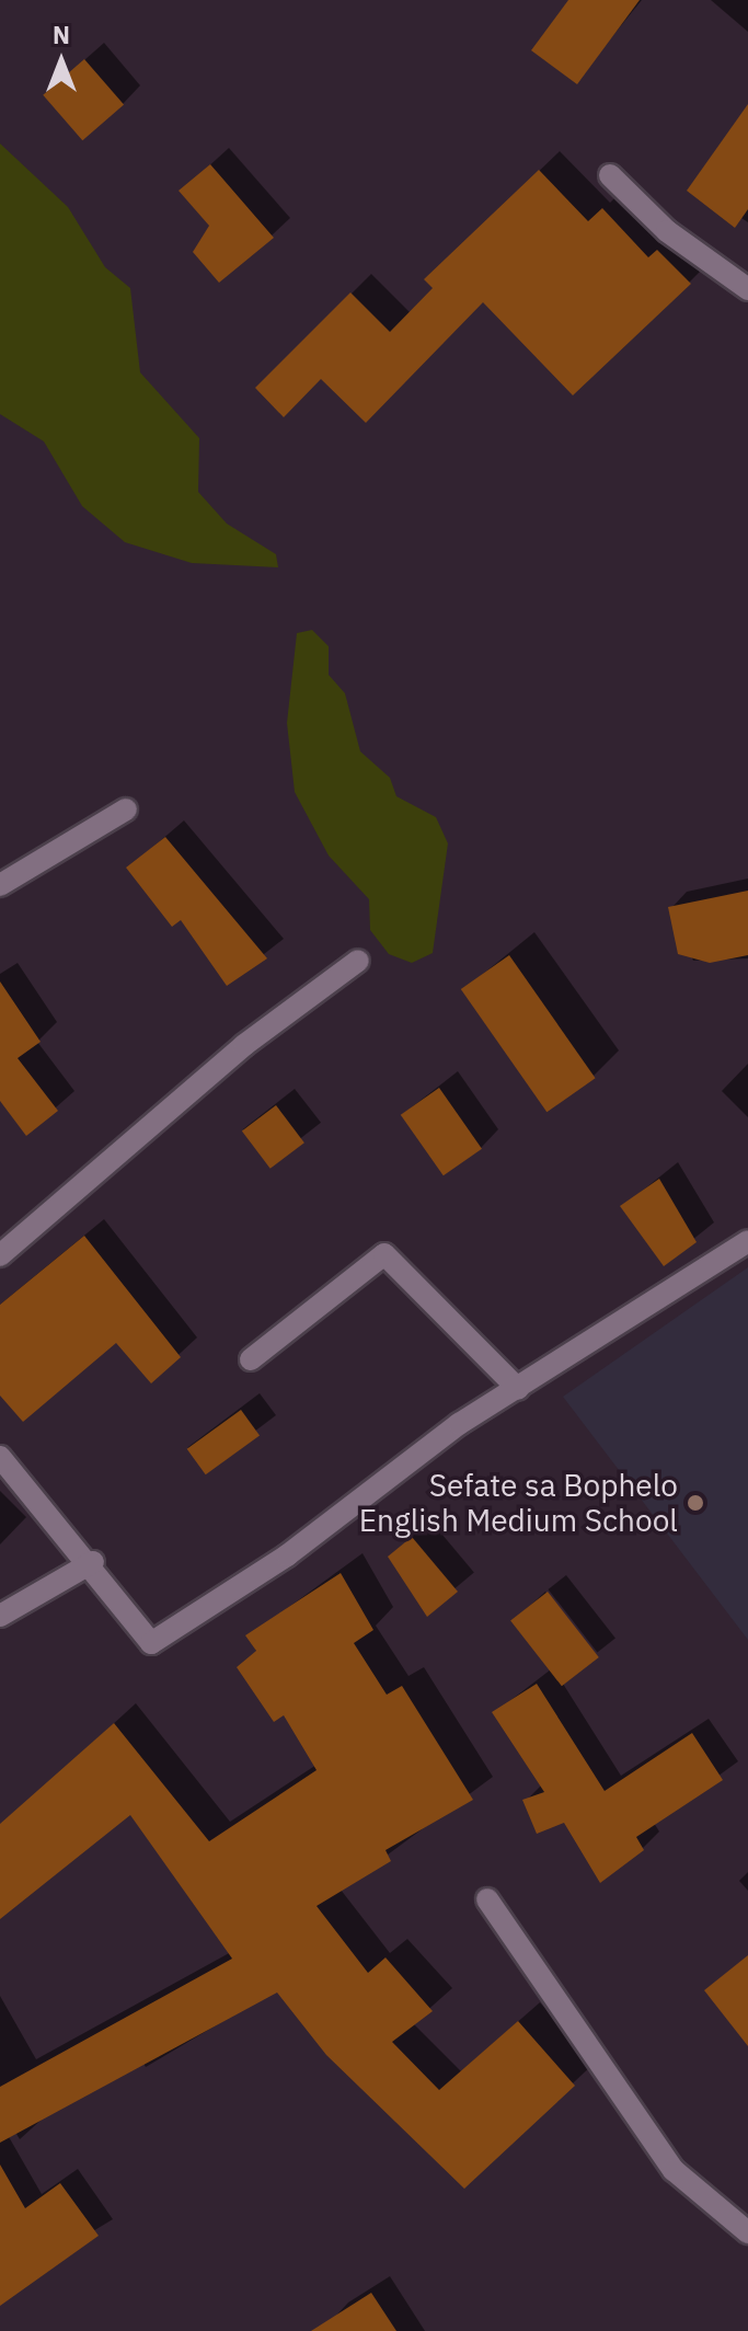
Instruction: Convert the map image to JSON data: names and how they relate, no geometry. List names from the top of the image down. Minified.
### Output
{"places":["Sefate sa Bophelo English Medium School"],"north":"top"}
